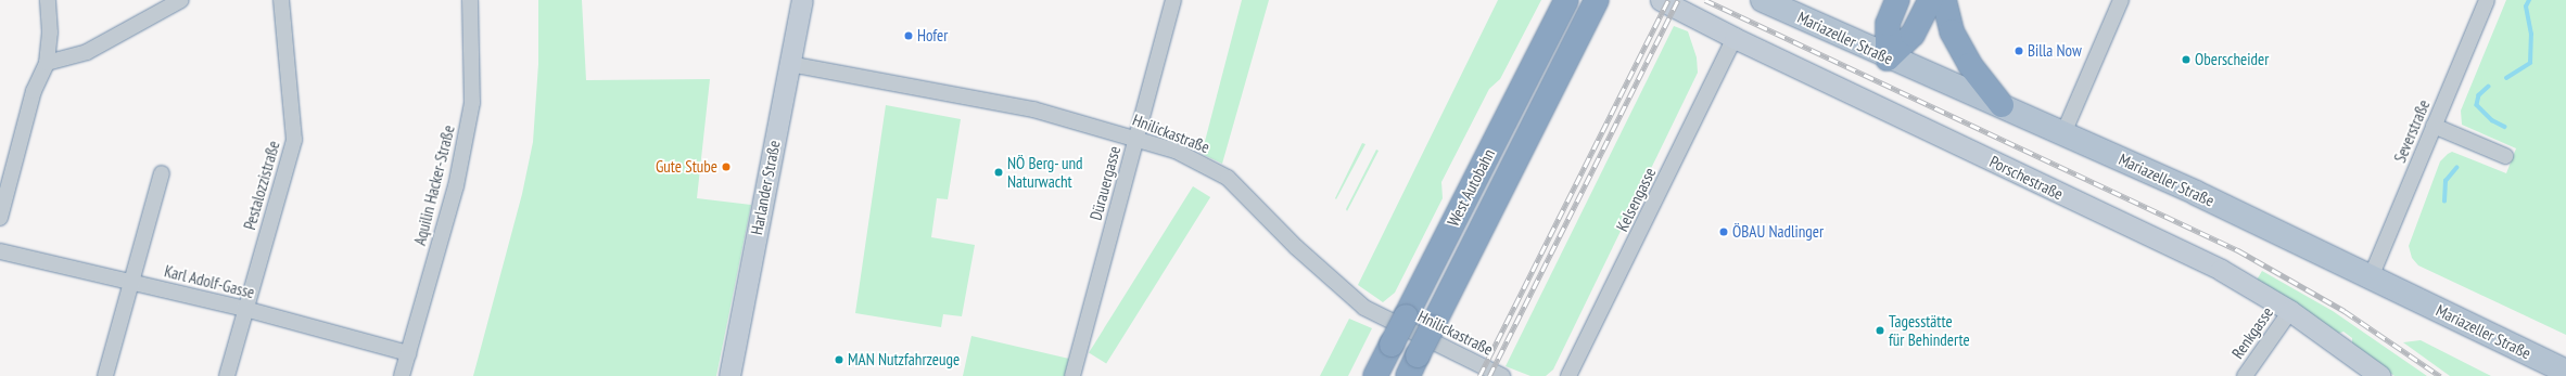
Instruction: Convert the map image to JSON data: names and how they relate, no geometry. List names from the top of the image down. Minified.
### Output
{"streets":{"highway":["West Autobahn"],"main road":["Mariazeller Straße"],"street":["Severstraße","Hnilickastraße","Porschestraße","Dürauergasse","Pestalozzistraße","Aquilin Hacker-Straße","Harlander Straße","Kelsengasse","Karl Adolf-Gasse","Renkgasse"]},"crossings":[["Mariazeller Straße","Severstraße"],["Hnilickastraße","Dürauergasse"],["Hnilickastraße","Harlander Straße"],["Porschestraße","Kelsengasse"],["Porschestraße","Renkgasse"],["Pestalozzistraße","Karl Adolf-Gasse"],["Aquilin Hacker-Straße","Karl Adolf-Gasse"]],"places":["Hofer","Billa Now","Oberscheider","Gute Stube","NÖ Berg- und Naturwacht","ÖBAU Nadlinger","Tagesstätte für Behinderte","MAN Nutzfahrzeuge"]}
